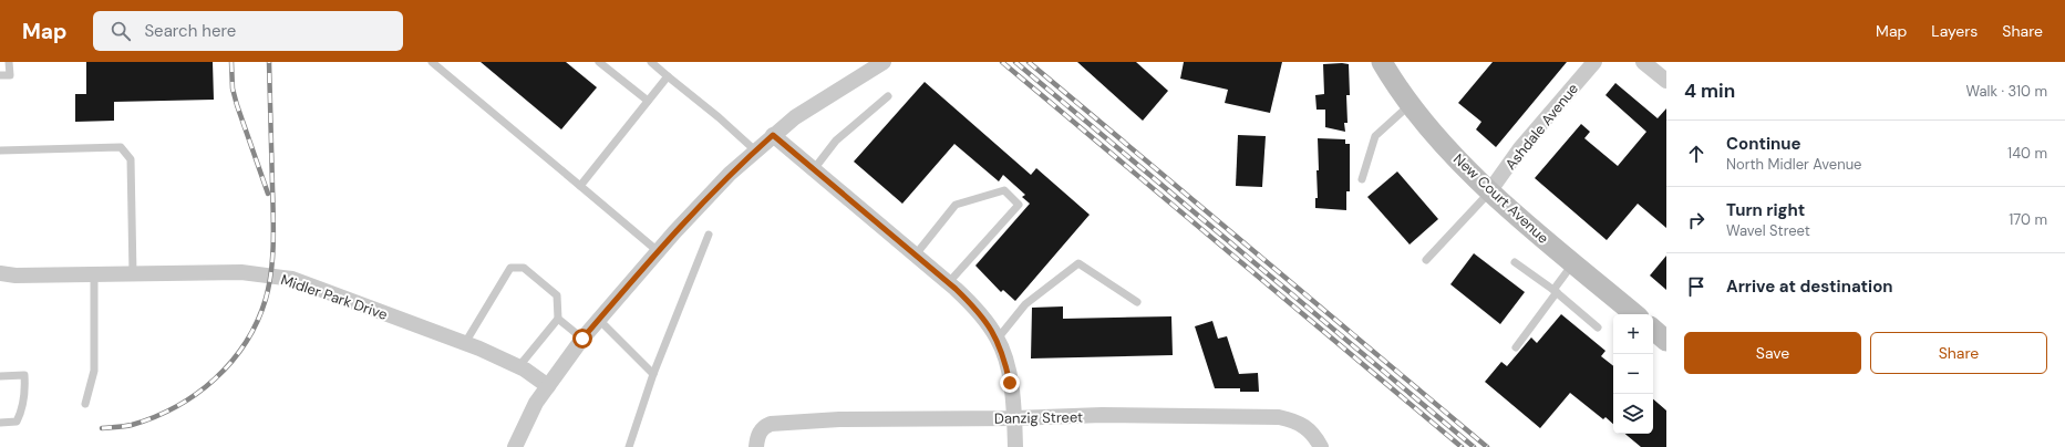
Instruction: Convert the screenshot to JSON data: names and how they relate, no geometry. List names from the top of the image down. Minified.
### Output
{"streets":{"main road":["New Court Avenue"],"street":["Ashdale Avenue","Midler Park Drive","Danzig Street"]},"crossings":[["Ashdale Avenue","New Court Avenue"]],"page":{"header":"Map","search":"Search here","nav":["Map","Layers","Share"],"heading":["4 min","Walk · 310 m"],"list":[["Continue","North Midler Avenue","140 m"],["Turn right","Wavel Street","170 m"],"Arrive at destination"],"map_buttons":["+","−"],"buttons":["Save","Share"]}}
